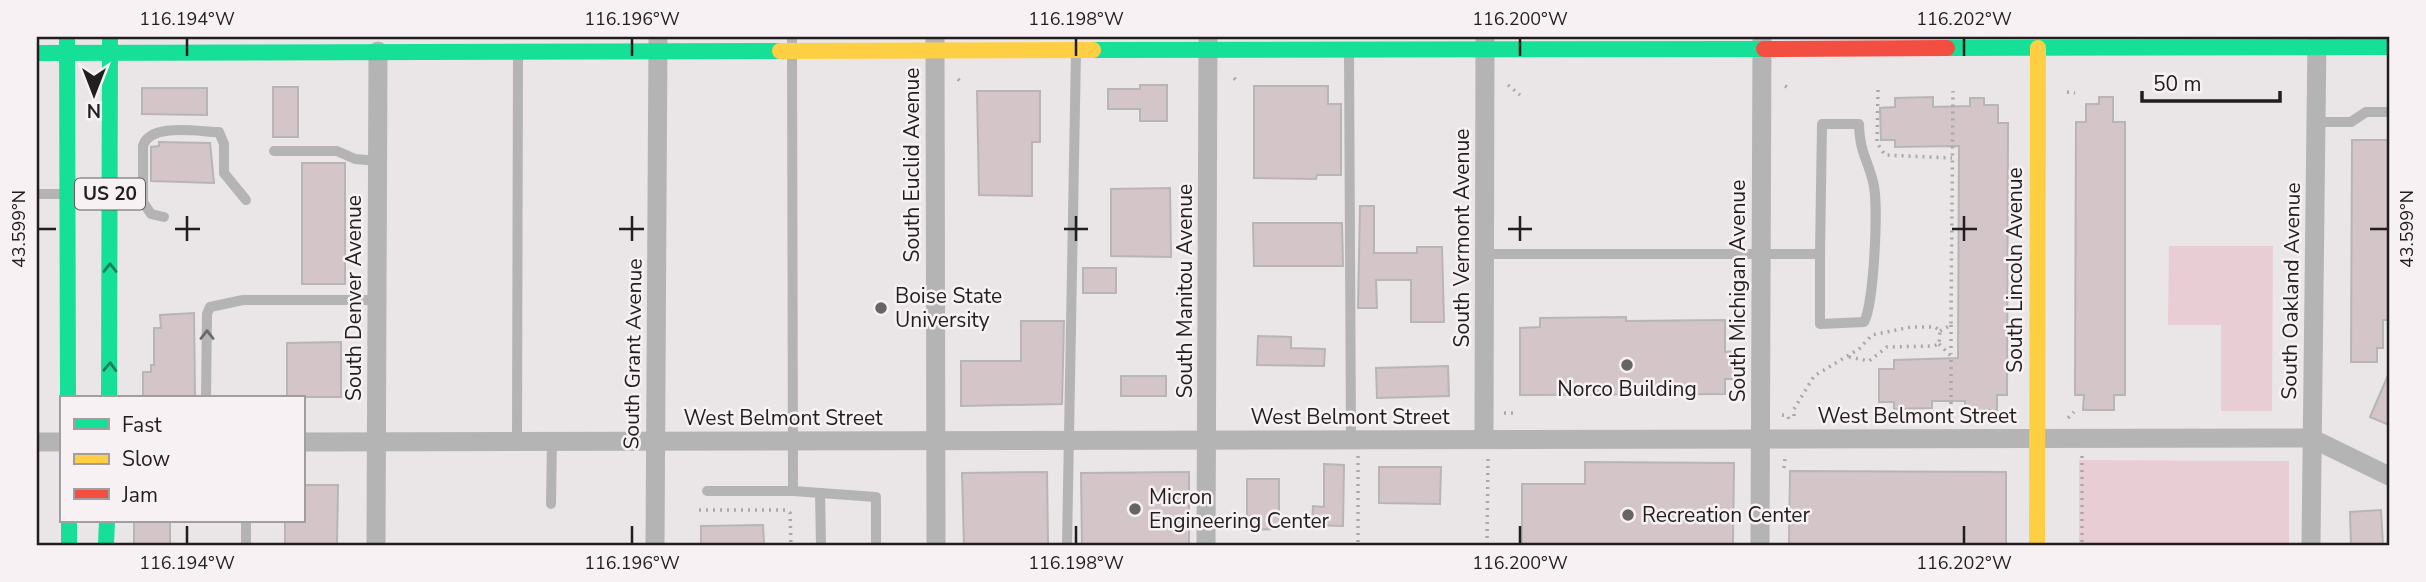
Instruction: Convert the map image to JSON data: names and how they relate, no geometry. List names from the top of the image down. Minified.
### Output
{"streets":{"street":["South Euclid Avenue","US 20","South Vermont Avenue","South Lincoln Avenue","South Manitou Avenue","South Michigan Avenue","South Oakland Avenue","South Denver Avenue","South Grant Avenue","West Belmont Street"]},"crossings":[["South Euclid Avenue","West Belmont Street"],["South Vermont Avenue","West Belmont Street"],["South Lincoln Avenue","West Belmont Street"],["South Manitou Avenue","West Belmont Street"],["South Michigan Avenue","West Belmont Street"],["South Oakland Avenue","West Belmont Street"],["South Denver Avenue","West Belmont Street"],["South Grant Avenue","West Belmont Street"]],"places":["Boise State University","Norco Building","Micron Engineering Center","Recreation Center"],"legend":["Fast","Slow","Jam"],"scale_bar":"50 m","north":"bottom","coordinates":["116.194°W","116.196°W","116.198°W","116.200°W","116.202°W","43.599°N"]}
